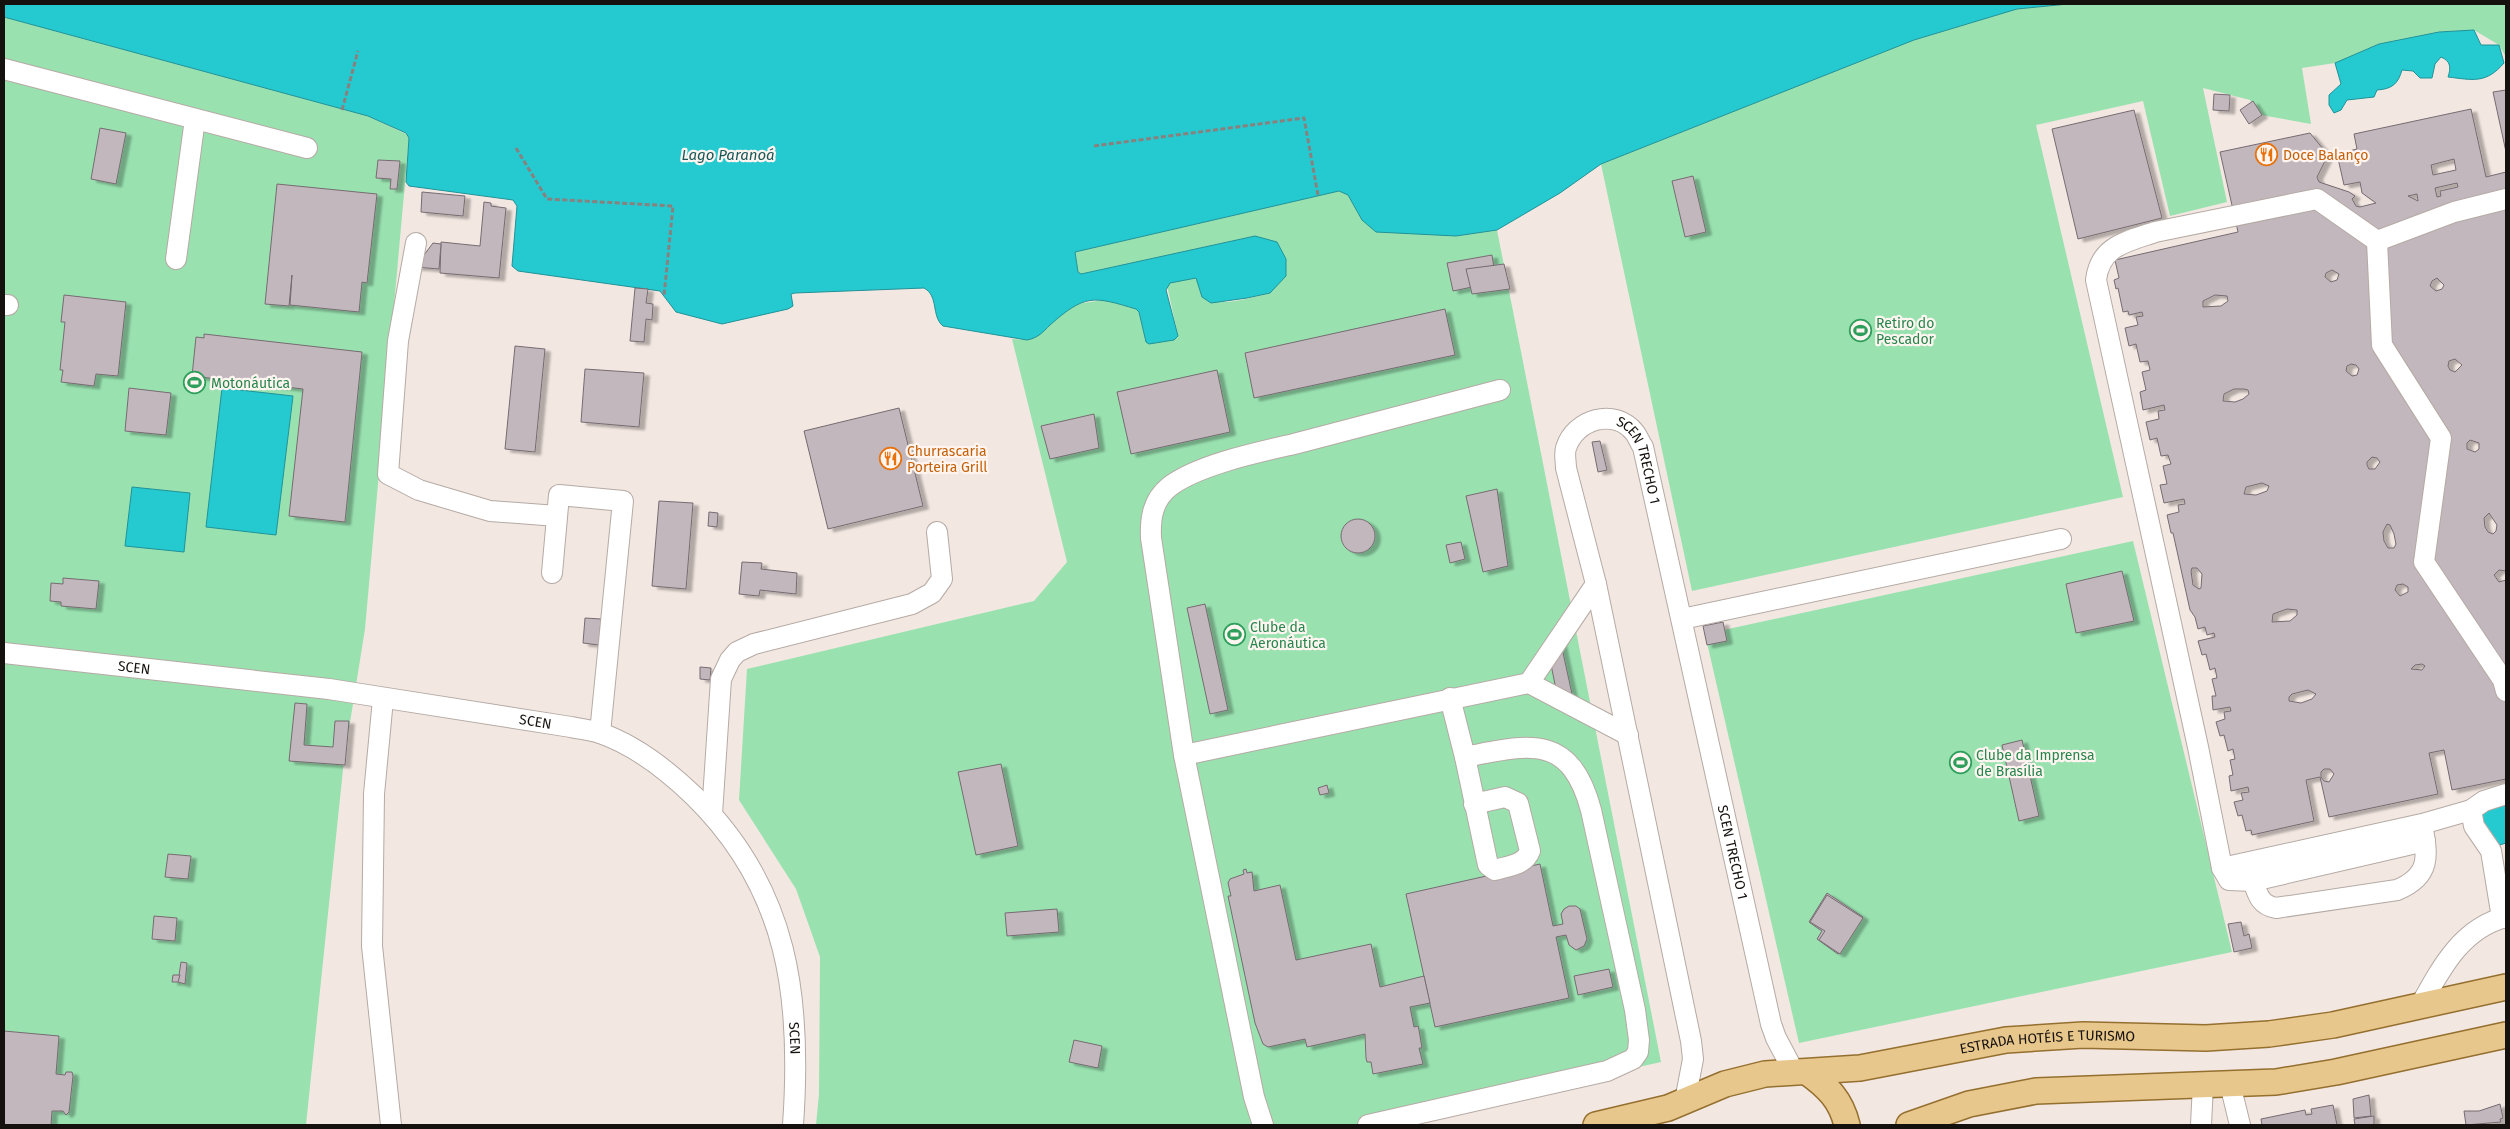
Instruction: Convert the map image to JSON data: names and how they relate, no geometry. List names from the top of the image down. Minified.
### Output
{"streets":{"main road":["ESTRADA HOTÉIS E TURISMO"],"street":["SCEN TRECHO 1","SCEN"]},"crossings":[["SCEN TRECHO 1","ESTRADA HOTÉIS E TURISMO"]],"water":["Lago Paranoá"],"places":{"restaurant":["Doce Balanço","Churrascaria Porteira Grill"],"sports":["Retiro do Pescador","Motonáutica","Clube da Aeronáutica","Clube da Imprensa de Brasília"]}}
